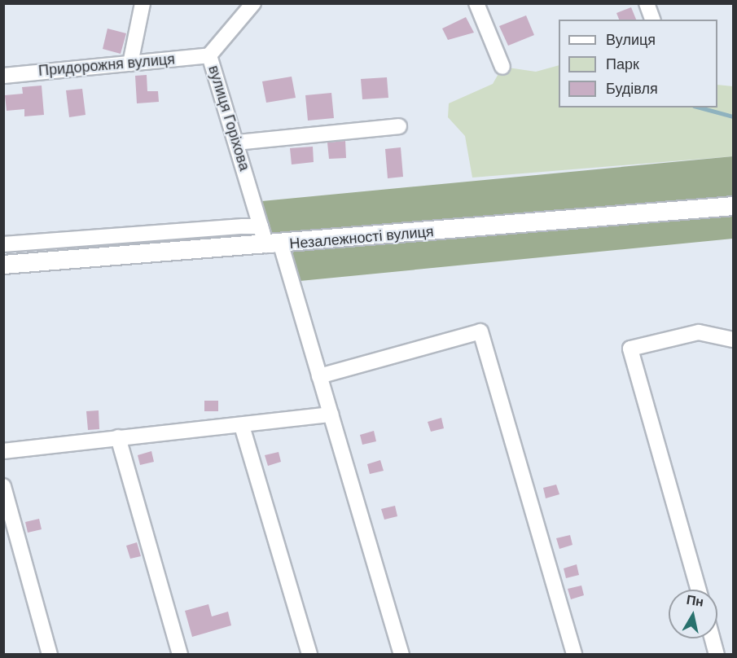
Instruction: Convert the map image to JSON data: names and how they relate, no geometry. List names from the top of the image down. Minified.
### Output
{"streets":{"street":["Придорожня вулиця","вулиця Горіхова","Незалежності вулиця"]},"crossings":[["Придорожня вулиця","вулиця Горіхова"]],"legend":["Вулиця","Парк","Будівля"],"north":"top"}
